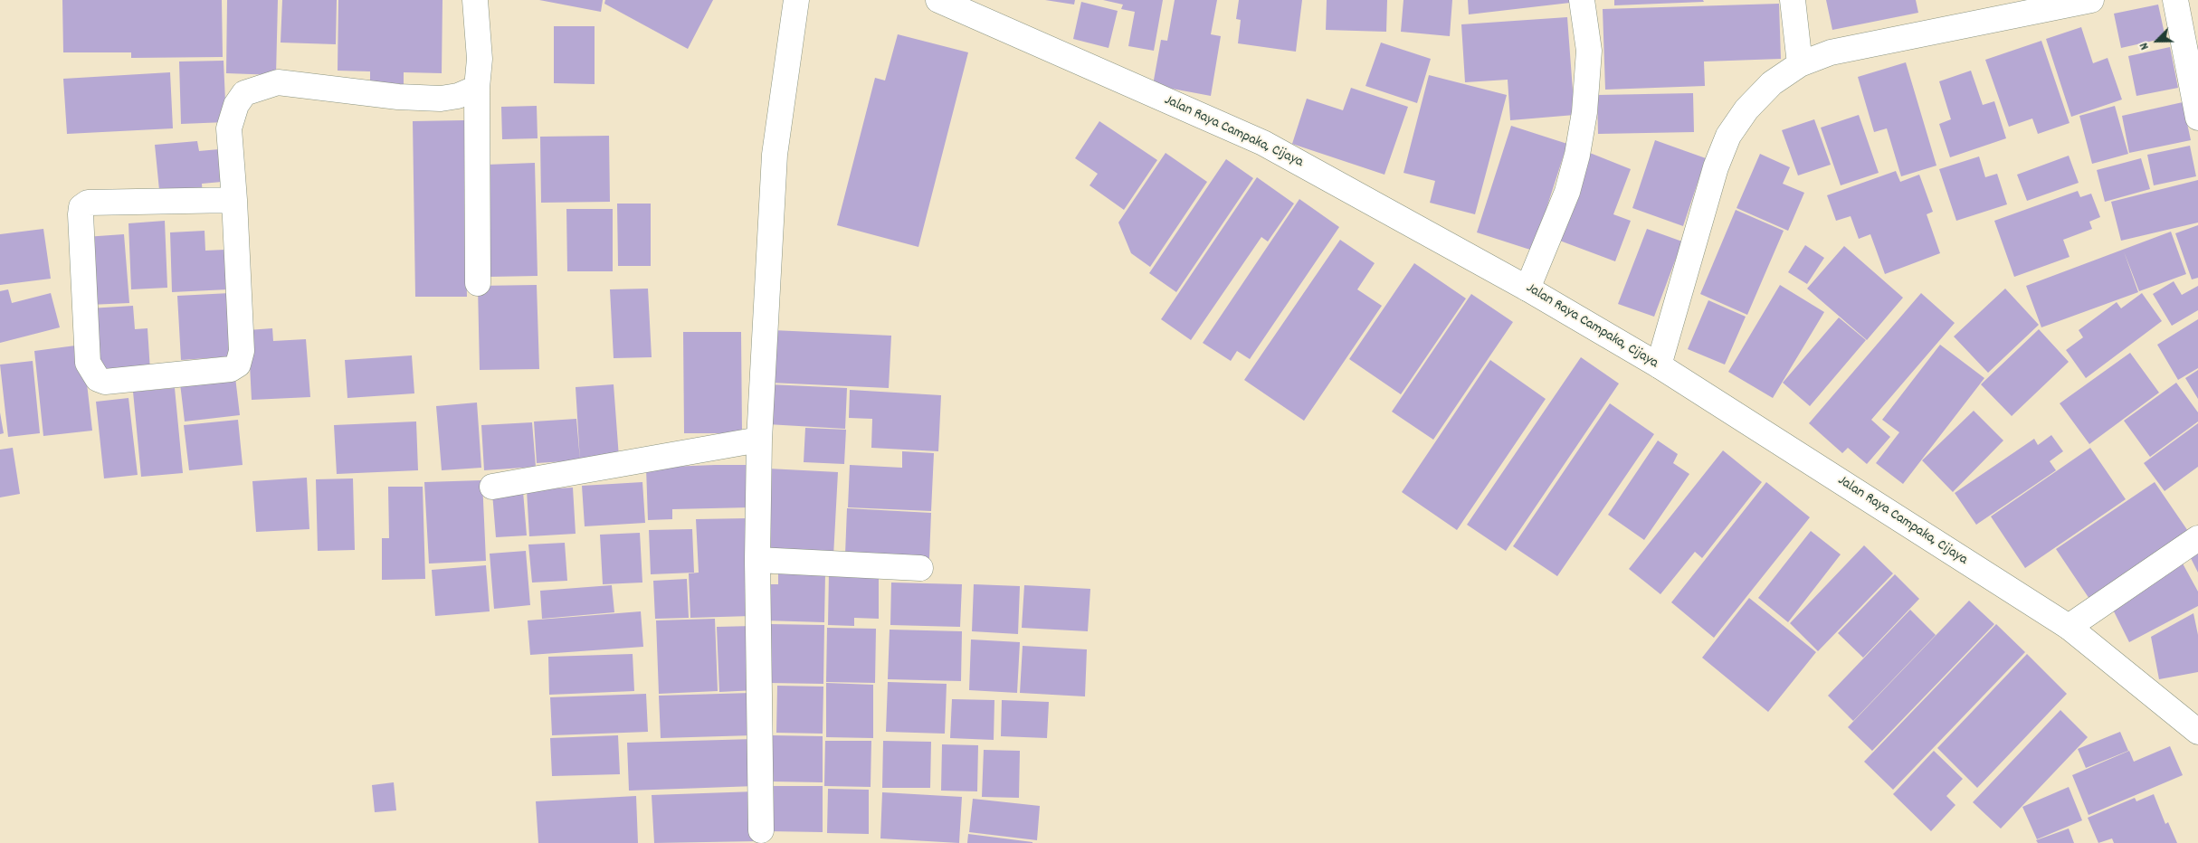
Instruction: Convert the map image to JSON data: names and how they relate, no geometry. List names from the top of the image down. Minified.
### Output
{"streets":{"street":["Jalan Raya Campaka, Cijaya"]},"north":"bottom left"}
